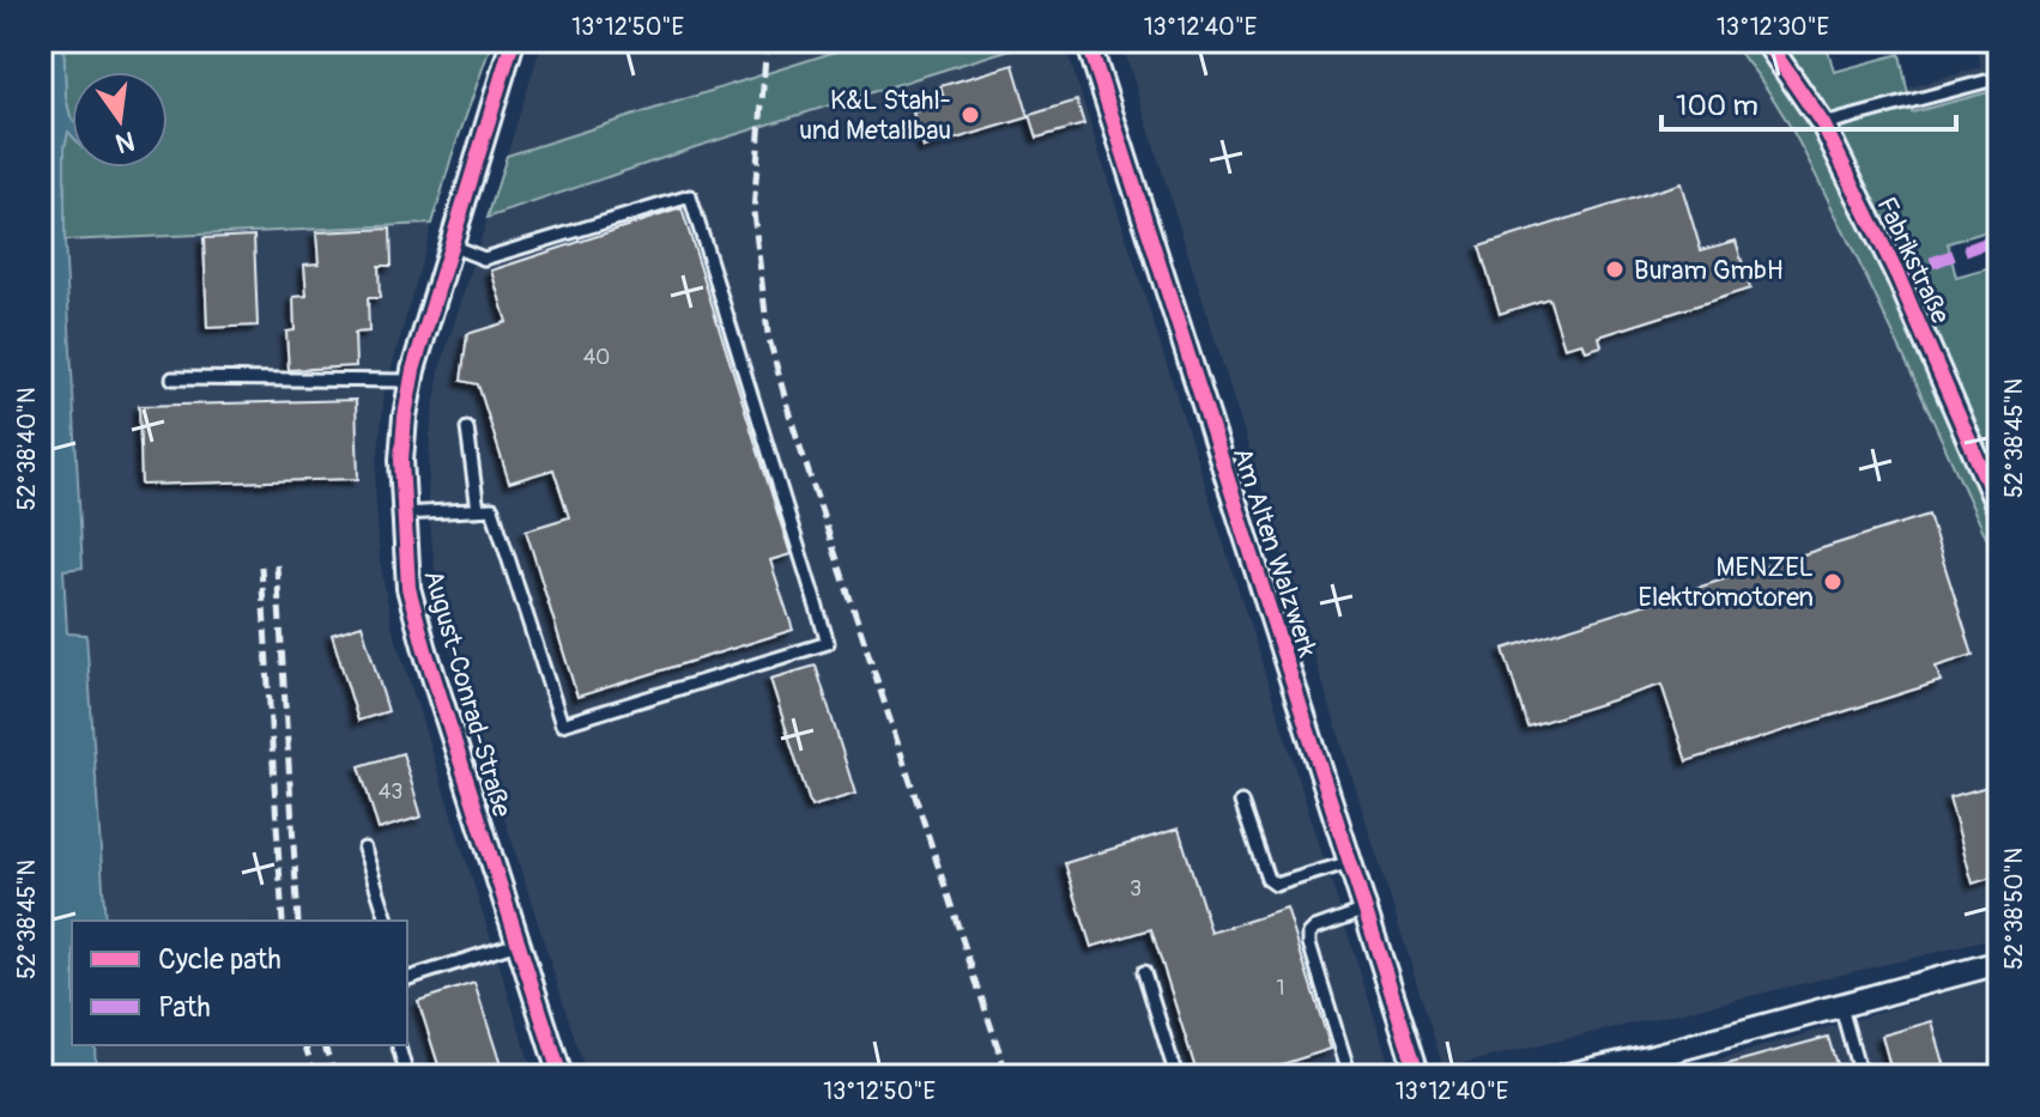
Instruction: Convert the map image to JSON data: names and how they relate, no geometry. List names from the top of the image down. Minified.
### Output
{"streets":{"street":["Fabrikstraße","Am Alten Walzwerk","August-Conrad-Straße"]},"places":["K&L Stahl- und Metallbau","Buram GmbH","MENZEL Elektromotoren"],"house_numbers":["40","43","3","1"],"legend":["Cycle path","Path"],"scale_bar":"100 m","north":"bottom","coordinates":["13°12'50\"E","13°12'40\"E","13°12'30\"E","52°38'45\"N","52°38'40\"N","52°38'50\"N"]}
